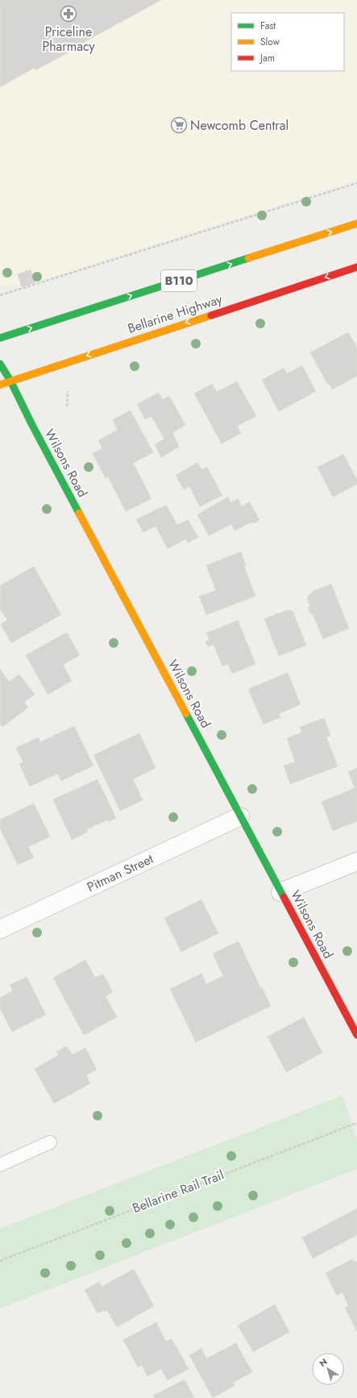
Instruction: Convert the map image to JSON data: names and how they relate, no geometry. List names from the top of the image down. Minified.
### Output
{"streets":{"main road":["B110","Bellarine Highway","Wilsons Road"],"street":["Pitman Street"],"path":["Bellarine Rail Trail"]},"crossings":[["Bellarine Highway","Wilsons Road"],["Wilsons Road","Pitman Street"]],"places":{"pharmacy":["Priceline Pharmacy"],"supermarket":["Newcomb Central"]},"legend":["Fast","Slow","Jam"],"north":"top left"}
